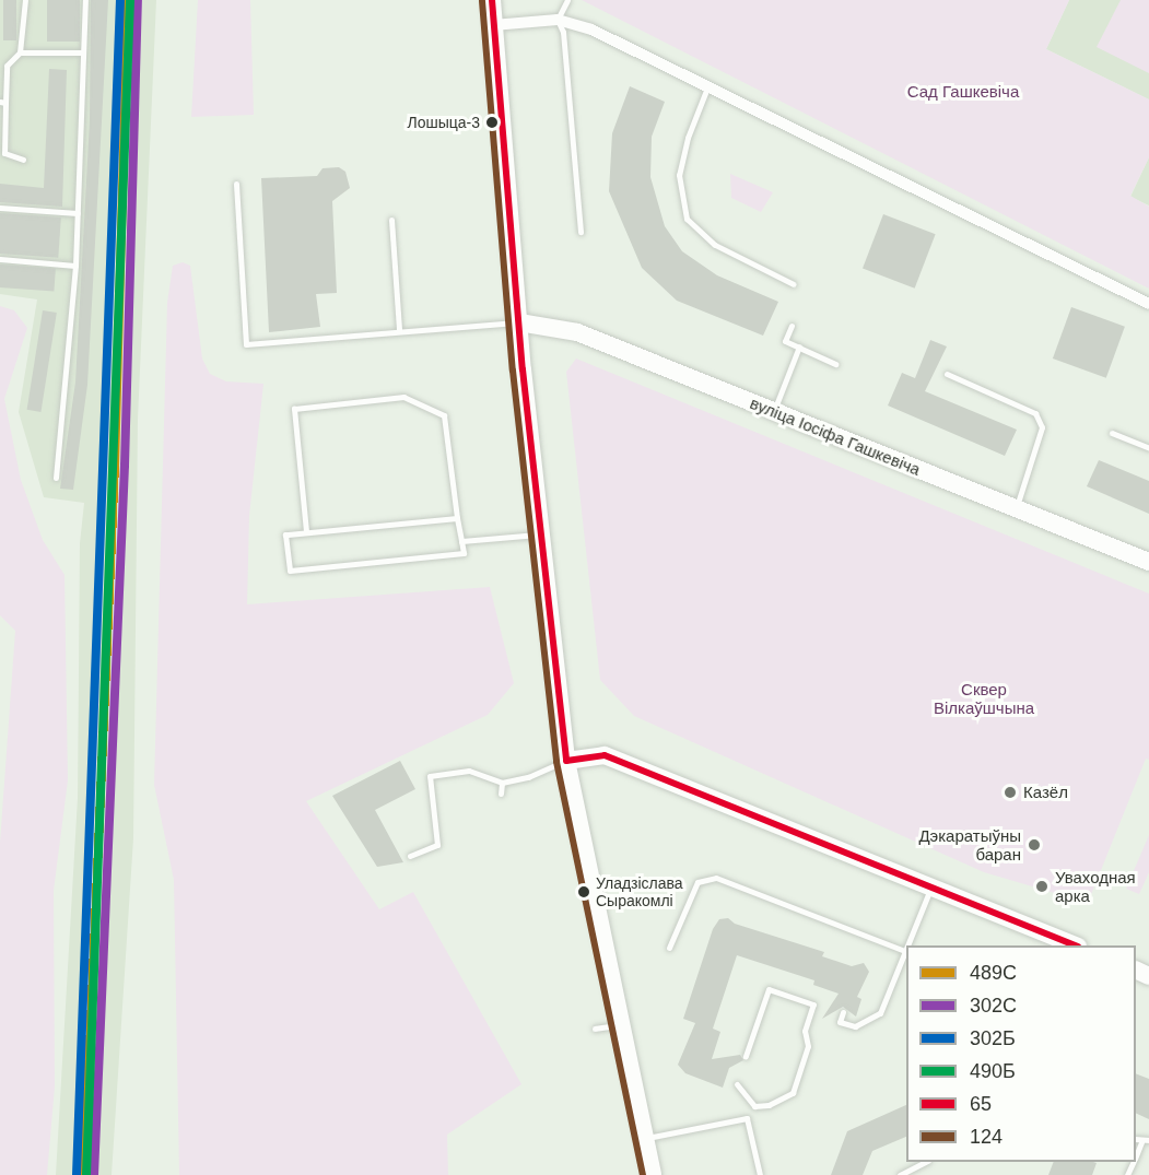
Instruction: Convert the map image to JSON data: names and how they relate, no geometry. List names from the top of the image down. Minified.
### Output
{"streets":{"street":["вуліца Іосіфа Гашкевіча"]},"parks":["Сад Гашкевіча","Сквер Вілкаўшчына"],"places":["Лошыца-3","Казёл","Дэкаратыўны баран","Уваходная арка","Уладзіслава Сыракомлі"],"lines":["transit line 489С","transit line 302С","transit line 302Б","transit line 490Б","transit line 65","transit line 124"],"legend":["489С","302С","302Б","490Б","65","124"]}
